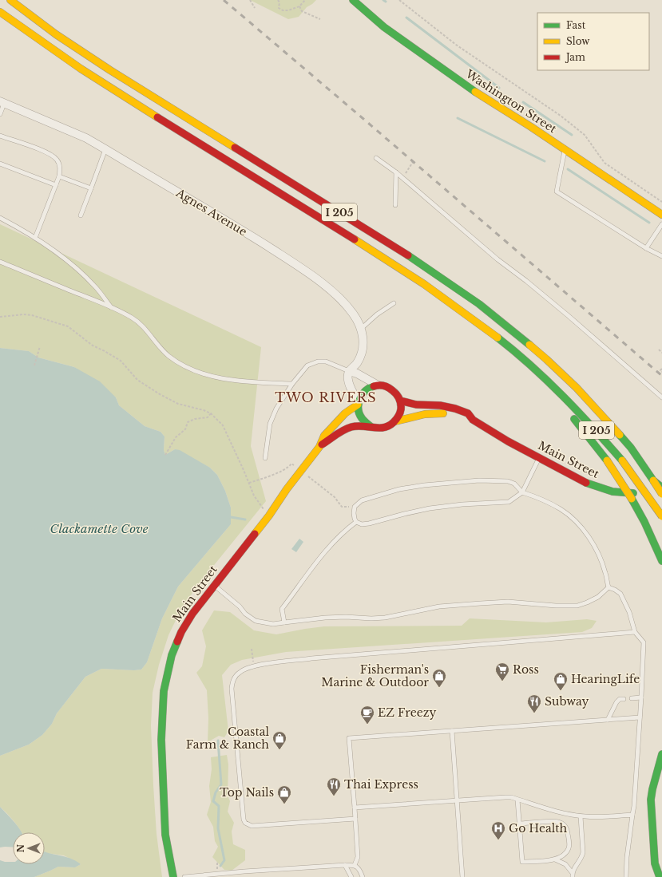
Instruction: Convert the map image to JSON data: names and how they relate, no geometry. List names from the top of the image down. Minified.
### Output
{"streets":{"main road":["Washington Street","I 205","Main Street"],"street":["Agnes Avenue"]},"crossings":[["I 205","Main Street"]],"districts":["TWO RIVERS"],"water":["Clackamette Cove"],"places":{"supermarket":["Ross"],"shop":["Fisherman's Marine & Outdoor","HearingLife","Coastal Farm & Ranch","Top Nails"],"restaurant":["Subway","Thai Express"],"cafe":["EZ Freezy"],"hospital":["Go Health"]},"legend":["Fast","Slow","Jam"],"north":"left"}
